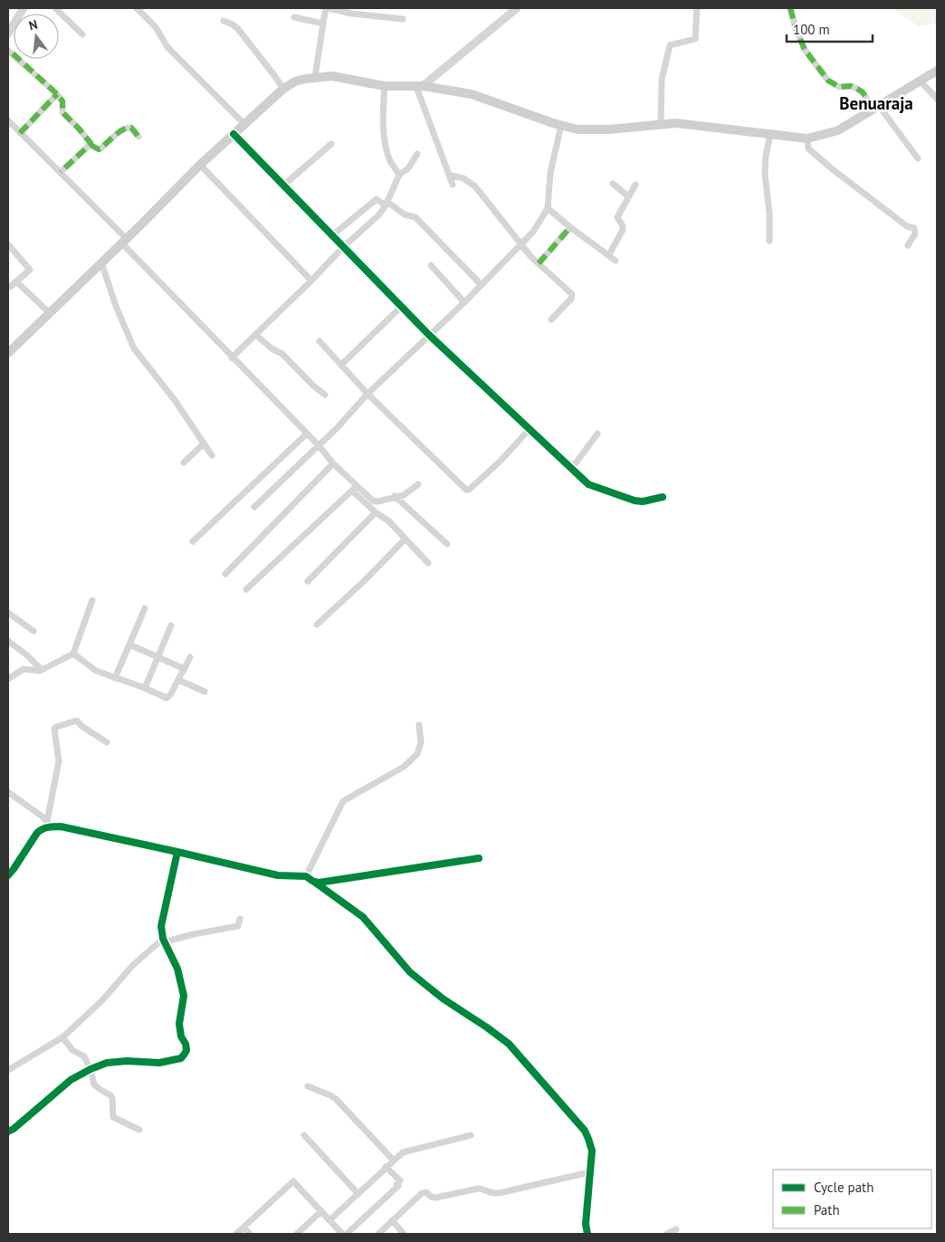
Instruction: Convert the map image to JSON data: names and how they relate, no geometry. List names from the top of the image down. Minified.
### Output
{"districts":["Benuaraja"],"legend":["Cycle path","Path"],"scale_bar":"100 m","north":"top"}
